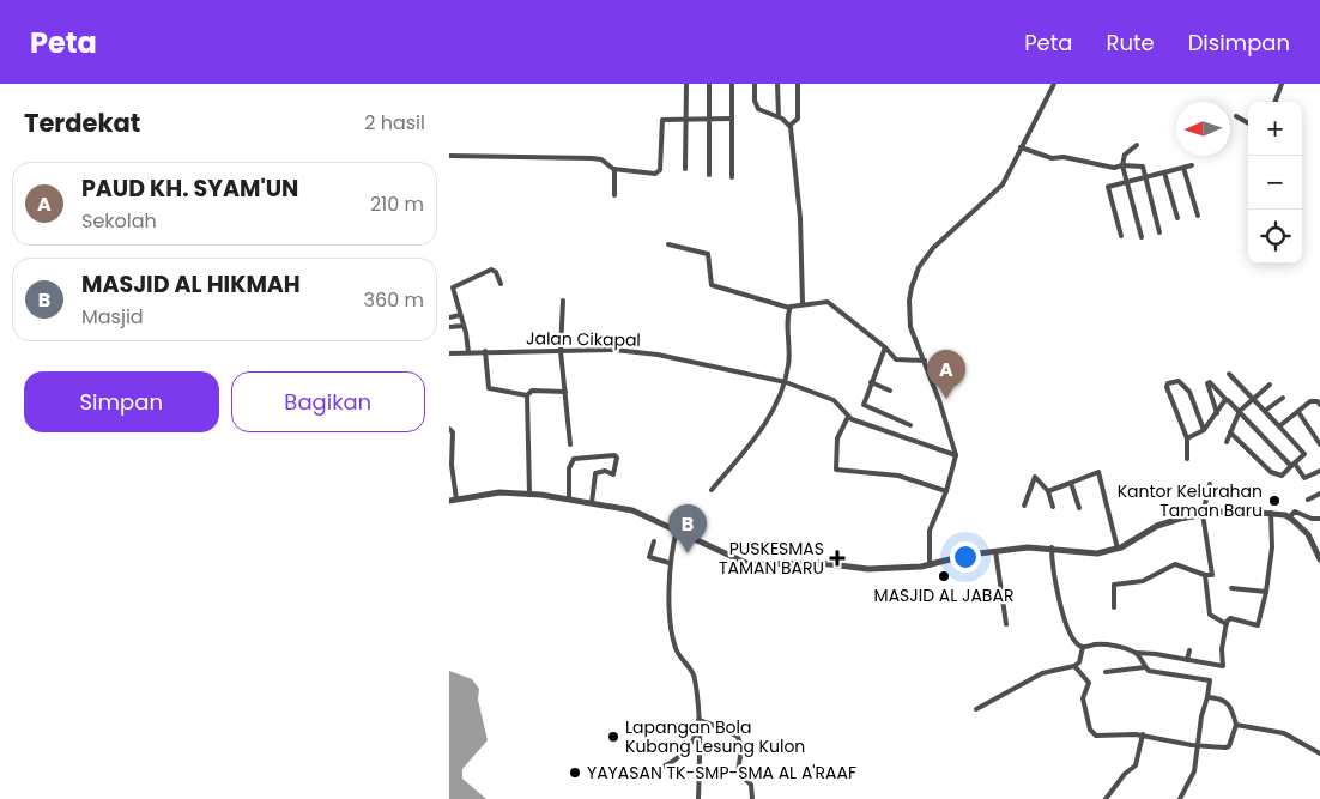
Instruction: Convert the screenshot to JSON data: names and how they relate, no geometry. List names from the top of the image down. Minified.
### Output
{"streets":{"street":["Jalan Cikapal"]},"places":{"other":["Kantor Kelurahan Taman Baru","MASJID AL JABAR","Lapangan Bola Kubang Lesung Kulon","YAYASAN TK-SMP-SMA AL A'RAAF"],"health":["PUSKESMAS TAMAN BARU"]},"north":"left","page":{"header":"Peta","nav":["Peta","Rute","Disimpan"],"heading":["Terdekat","2 hasil"],"map_buttons":["+","−"],"list":[{"mark":"A","name":"PAUD KH. SYAM'UN","note":"Sekolah","value":"210 m"},{"mark":"B","name":"MASJID AL HIKMAH","note":"Masjid","value":"360 m"}],"pins":["A","B"],"buttons":["Simpan","Bagikan"]}}
